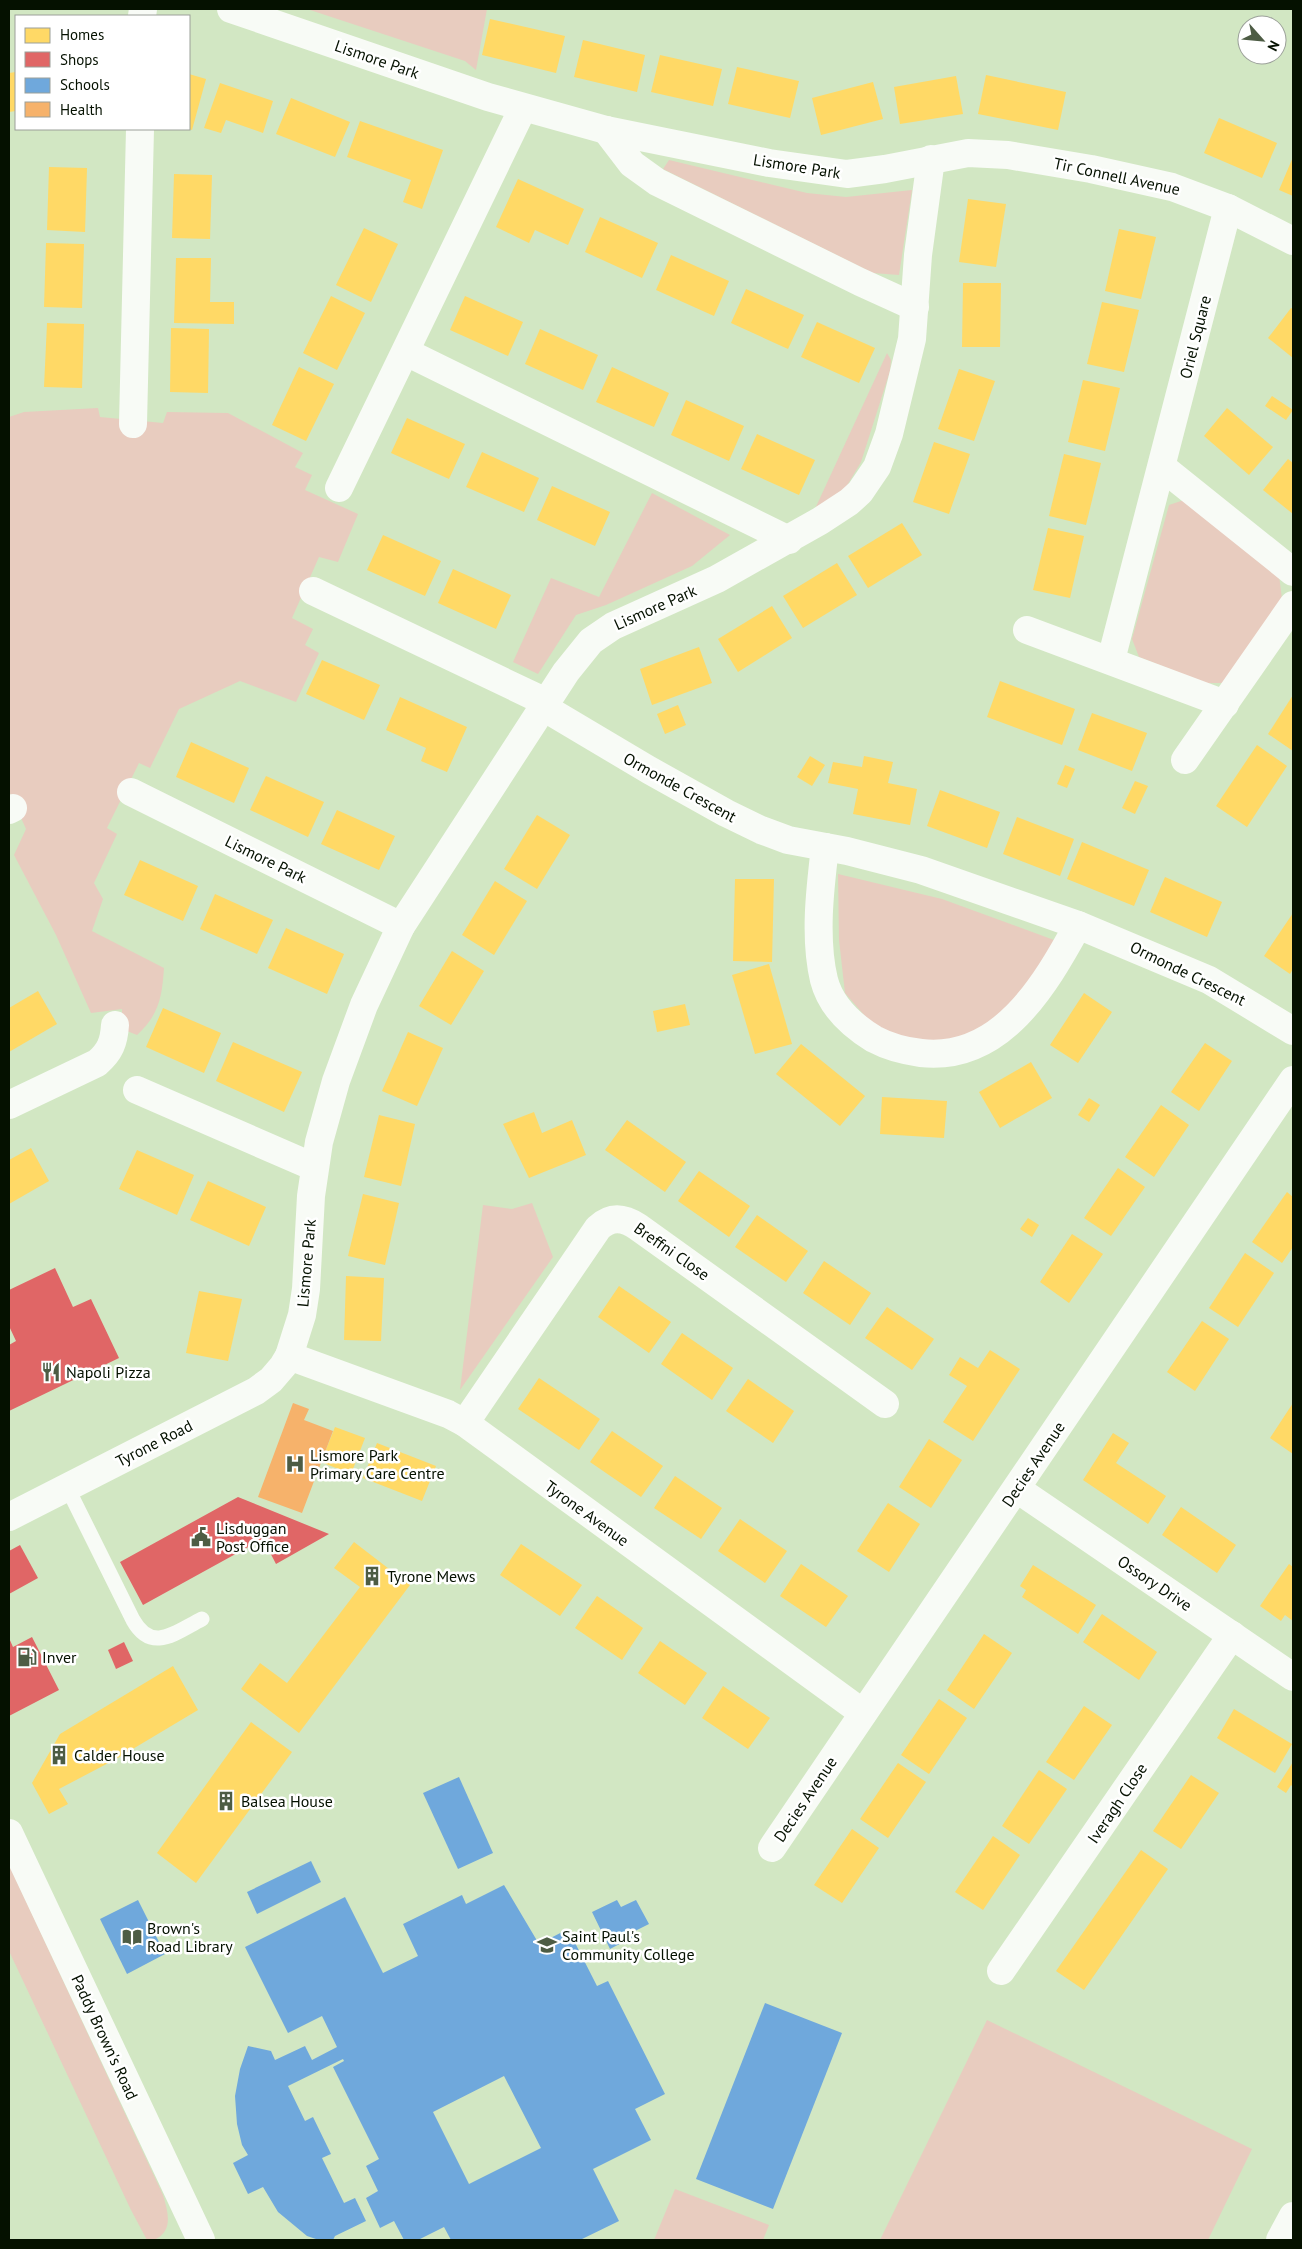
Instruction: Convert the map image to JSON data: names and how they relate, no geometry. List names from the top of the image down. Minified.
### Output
{"streets":{"street":["Lismore Park","Tir Connell Avenue","Oriel Square","Ormonde Crescent","Breffni Close","Tyrone Road","Decies Avenue","Tyrone Avenue","Ossory Drive","Iveragh Close","Paddy Brown's Road"]},"crossings":[["Lismore Park","Tir Connell Avenue"],["Lismore Park","Ormonde Crescent"],["Lismore Park","Tyrone Road"],["Lismore Park","Tyrone Avenue"],["Tir Connell Avenue","Oriel Square"],["Breffni Close","Tyrone Avenue"],["Tyrone Road","Tyrone Avenue"],["Decies Avenue","Tyrone Avenue"],["Decies Avenue","Ossory Drive"],["Ossory Drive","Iveragh Close"]],"places":{"restaurant":["Napoli Pizza"],"hospital":["Lismore Park Primary Care Centre"],"public building":["Lisduggan Post Office"],"building":["Tyrone Mews","Calder House","Balsea House"],"fuel station":["Inver"],"library":["Brown's Road Library"],"school or university":["Saint Paul's Community College"]},"legend":["Homes","Shops","Schools","Health"],"north":"bottom right"}
